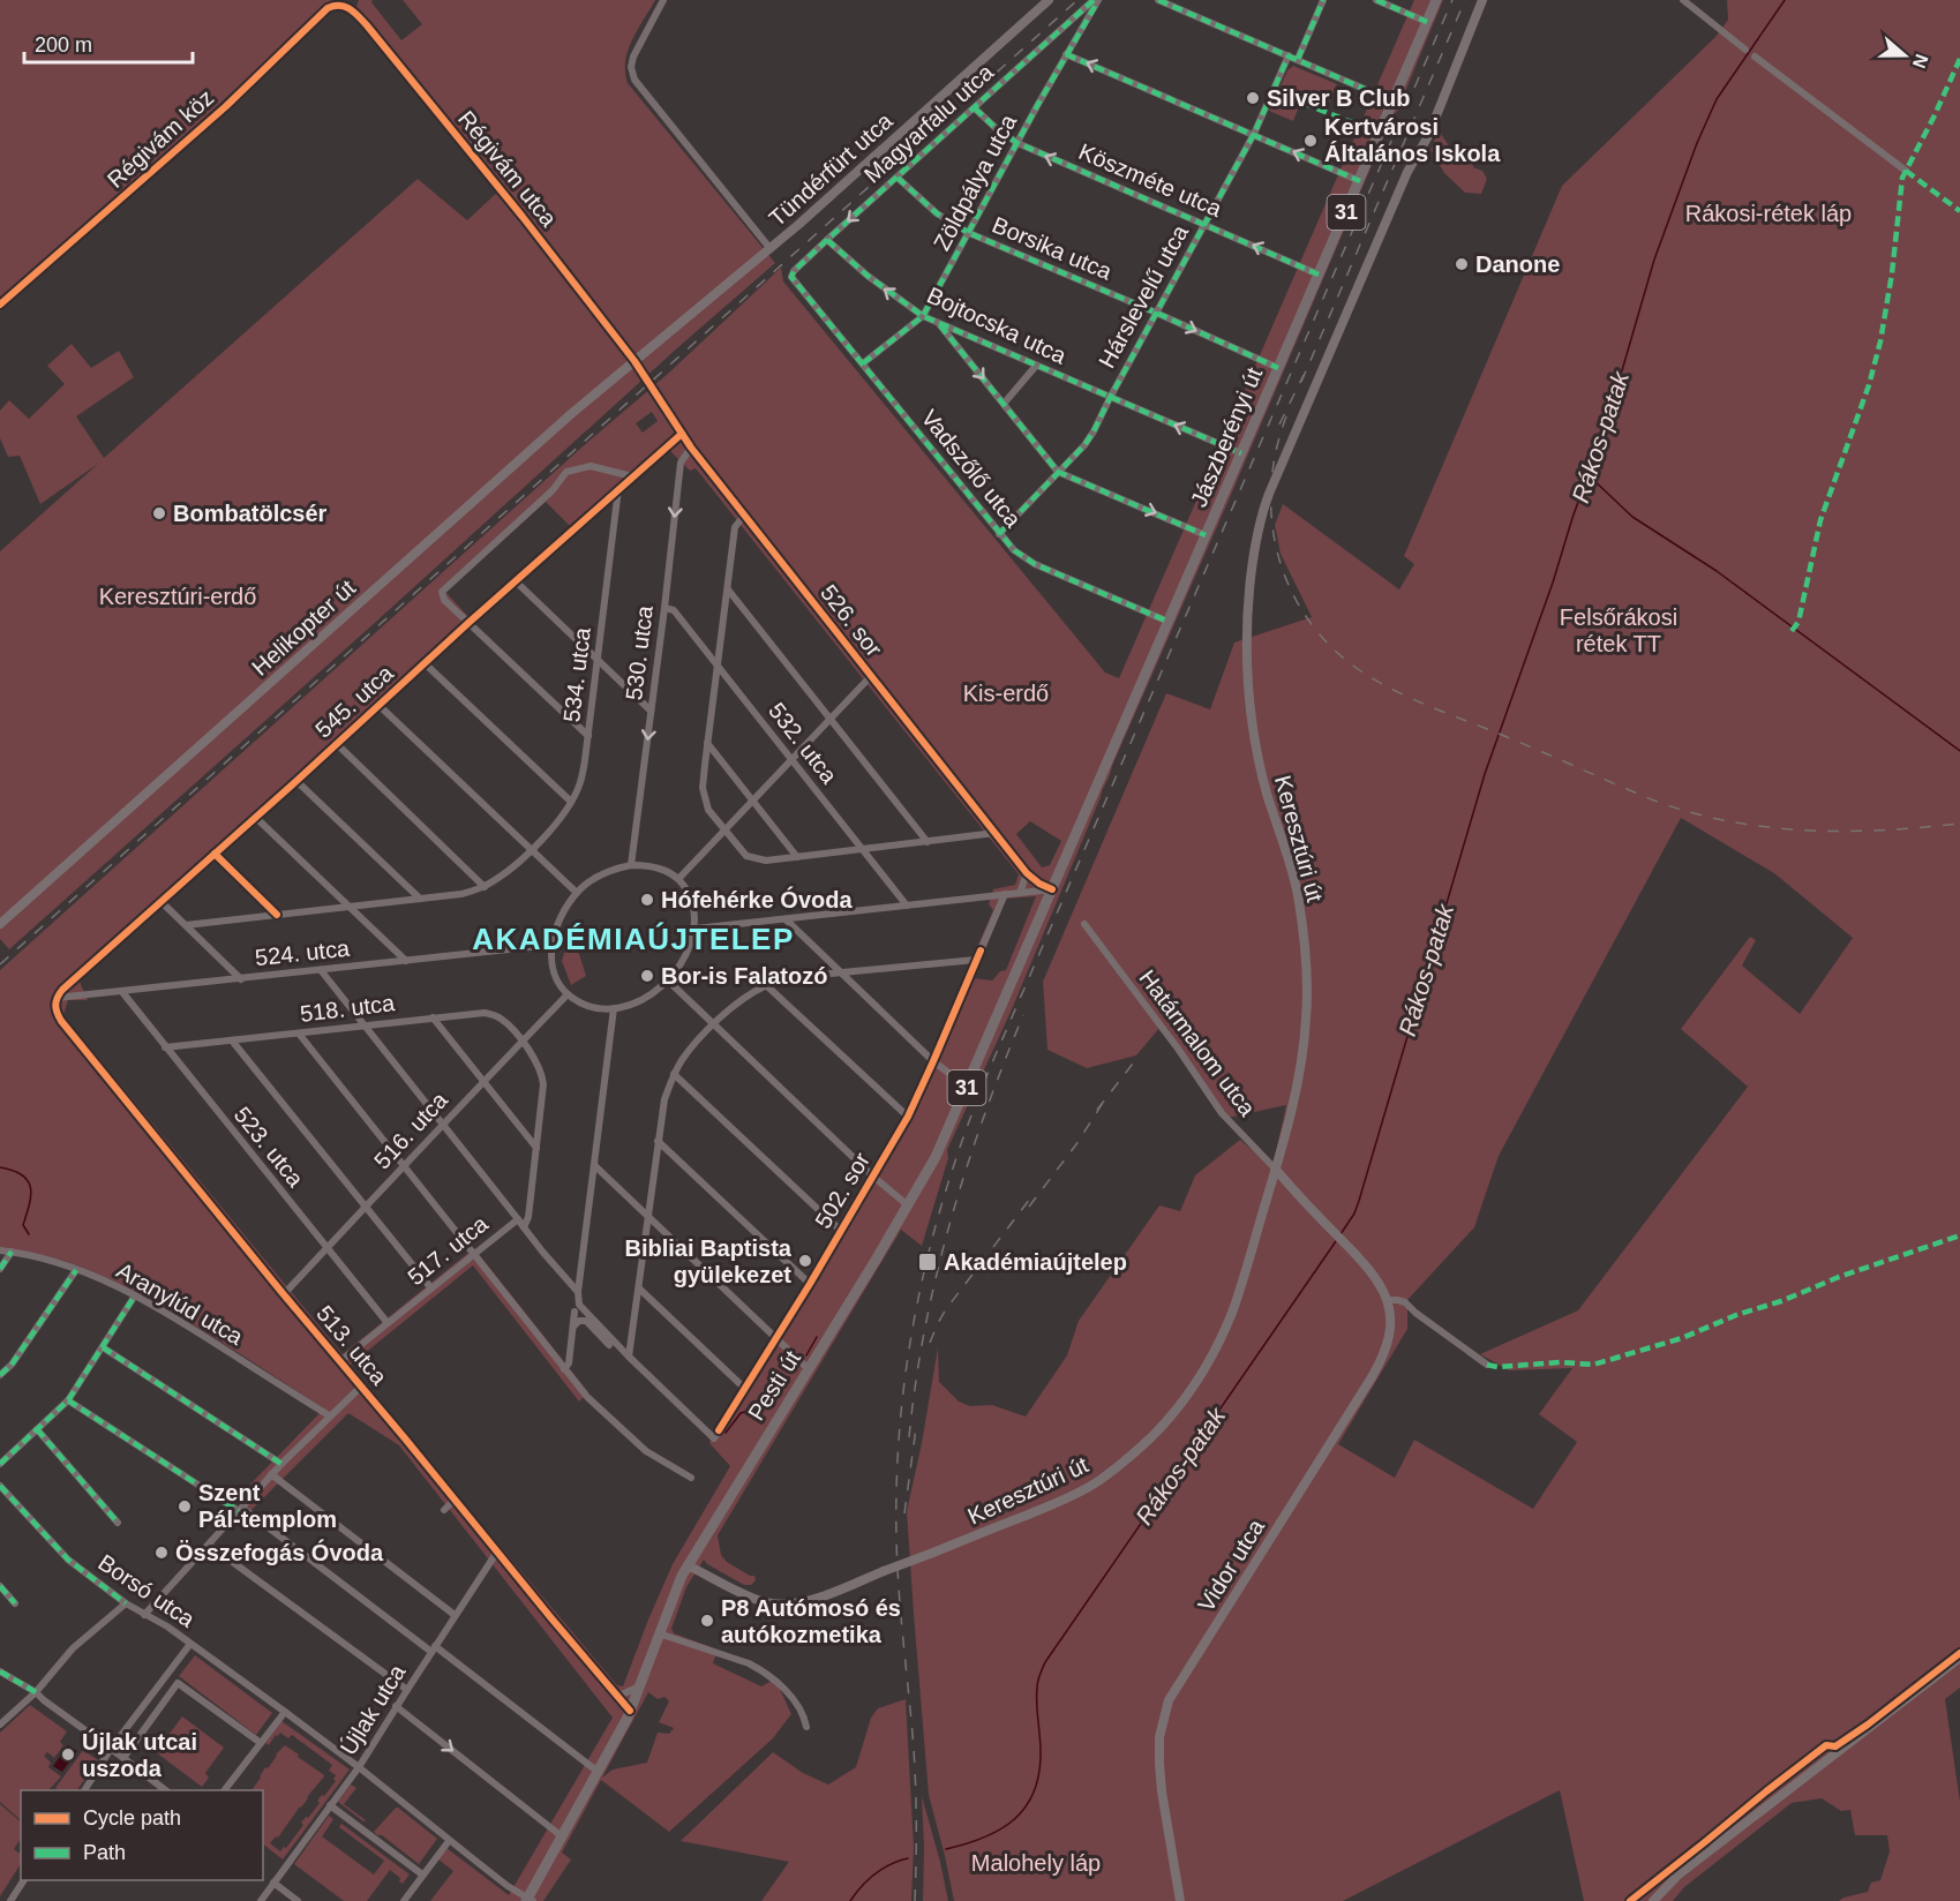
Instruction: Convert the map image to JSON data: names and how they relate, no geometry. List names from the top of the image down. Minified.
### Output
{"streets":{"main road":["31","Jászberényi út","Pesti út"],"street":["Magyarfalu utca","Régivám köz","Régivám utca","Tündérfürt utca","Köszméte utca","Zöldpálya utca","Borsika utca","Hárslevelű utca","Bojtocska utca","Vadszőlő utca","526. sor","Helikopter út","530. utca","534. utca","545. utca","532. utca","Keresztúri út","524. utca","518. utca","Határmalom utca","516. utca","523. utca","502. sor","517. utca","Aranylúd utca","513. utca","Vidor utca","Borsó utca","Újlak utca"]},"crossings":[["Magyarfalu utca","Köszméte utca"],["Magyarfalu utca","Zöldpálya utca"],["Magyarfalu utca","Borsika utca"],["Magyarfalu utca","Bojtocska utca"],["Magyarfalu utca","Vadszőlő utca"],["Régivám köz","Régivám utca"],["Régivám utca","Tündérfürt utca"],["Régivám utca","526. sor"],["Régivám utca","Helikopter út"],["Tündérfürt utca","526. sor"],["Tündérfürt utca","Helikopter út"],["Köszméte utca","Zöldpálya utca"],["Köszméte utca","Hárslevelű utca"],["Köszméte utca","Jászberényi út"],["Zöldpálya utca","Borsika utca"],["Zöldpálya utca","Bojtocska utca"],["Zöldpálya utca","Vadszőlő utca"],["Borsika utca","Hárslevelű utca"],["Borsika utca","Jászberényi út"],["Hárslevelű utca","Bojtocska utca"],["Hárslevelű utca","Vadszőlő utca"],["Bojtocska utca","Jászberényi út"],["Jászberényi út","Vadszőlő utca"],["Jászberényi út","526. sor"],["Jászberényi út","Pesti út"],["526. sor","Helikopter út"],["526. sor","530. utca"],["526. sor","545. utca"],["526. sor","Pesti út"],["530. utca","532. utca"],["530. utca","524. utca"],["530. utca","516. utca"],["534. utca","545. utca"],["545. utca","524. utca"],["545. utca","513. utca"],["Keresztúri út","Határmalom utca"],["Keresztúri út","Pesti út"],["524. utca","516. utca"],["524. utca","523. utca"],["524. utca","513. utca"],["518. utca","516. utca"],["518. utca","523. utca"],["518. utca","517. utca"],["Határmalom utca","Vidor utca"],["516. utca","523. utca"],["516. utca","517. utca"],["516. utca","513. utca"],["523. utca","517. utca"],["517. utca","513. utca"],["513. utca","Pesti út"],["513. utca","Újlak utca"],["Pesti út","Borsó utca"],["Borsó utca","Újlak utca"]],"one_way":["Köszméte utca","Bojtocska utca"],"districts":["AKADÉMIAÚJTELEP"],"water":["Rákos-patak"],"parks":["Rákosi-rétek láp","Keresztúri-erdő","Felsőrákosi rétek TT","Kis-erdő","Malohely láp"],"places":{"other":["Silver B Club","Kertvárosi Általános Iskola","Danone","Bombatölcsér","Hófehérke Óvoda","Bor-is Falatozó","Bibliai Baptista gyülekezet","Szent Pál-templom","Összefogás Óvoda","P8 Autómosó és autókozmetika","Újlak utcai uszoda"],"transit":["Akadémiaújtelep"]},"legend":["Cycle path","Path"],"scale_bar":"200 m","north":"right"}
